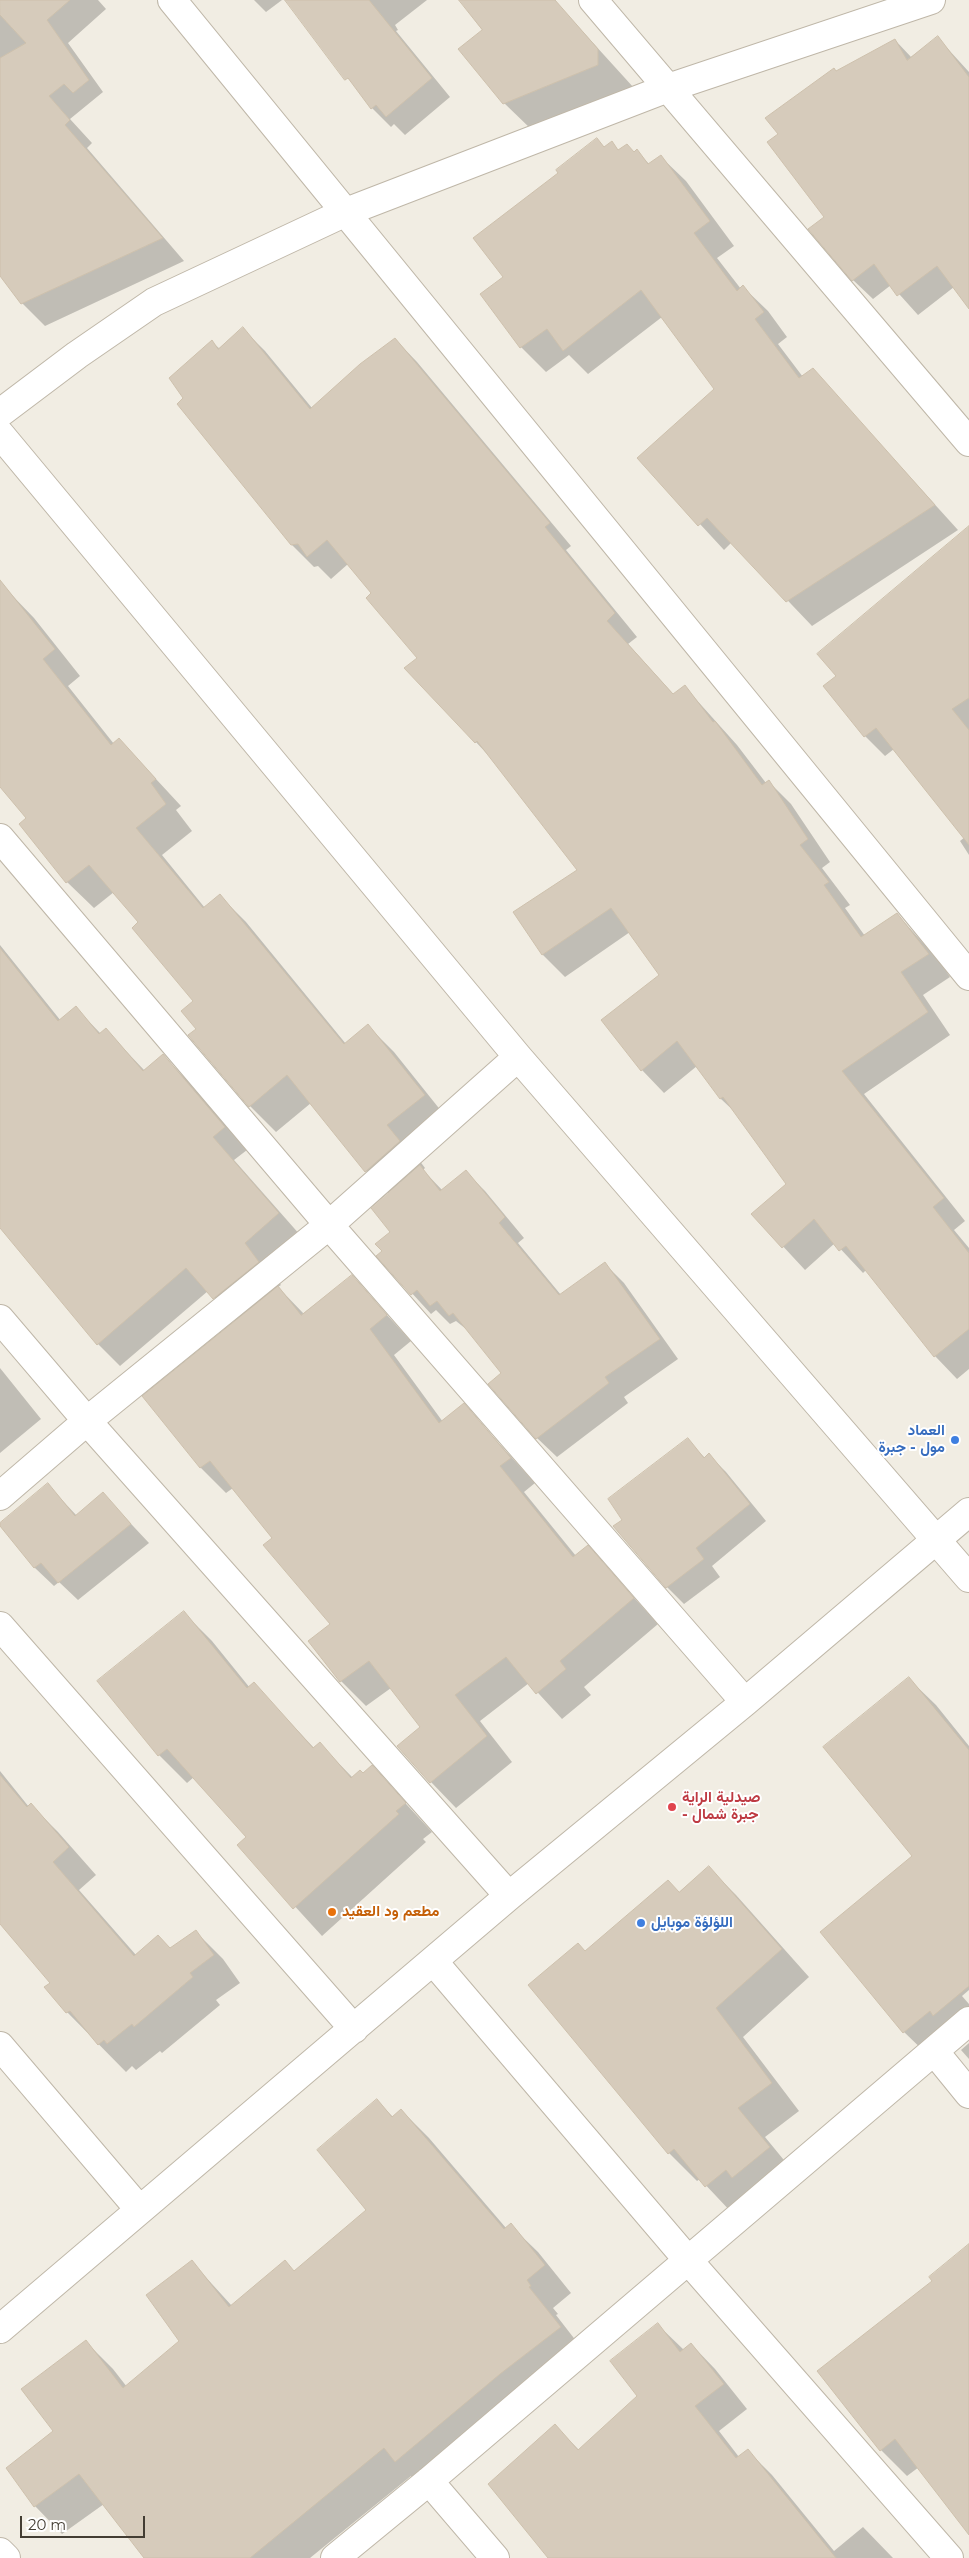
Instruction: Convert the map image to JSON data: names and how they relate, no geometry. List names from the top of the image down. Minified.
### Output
{"places":["العماد مول - جبرة","صيدلية الراية - جبرة شمال","مطعم ود العقيد","اللؤلؤة موبايل"],"scale_bar":"20 m"}
